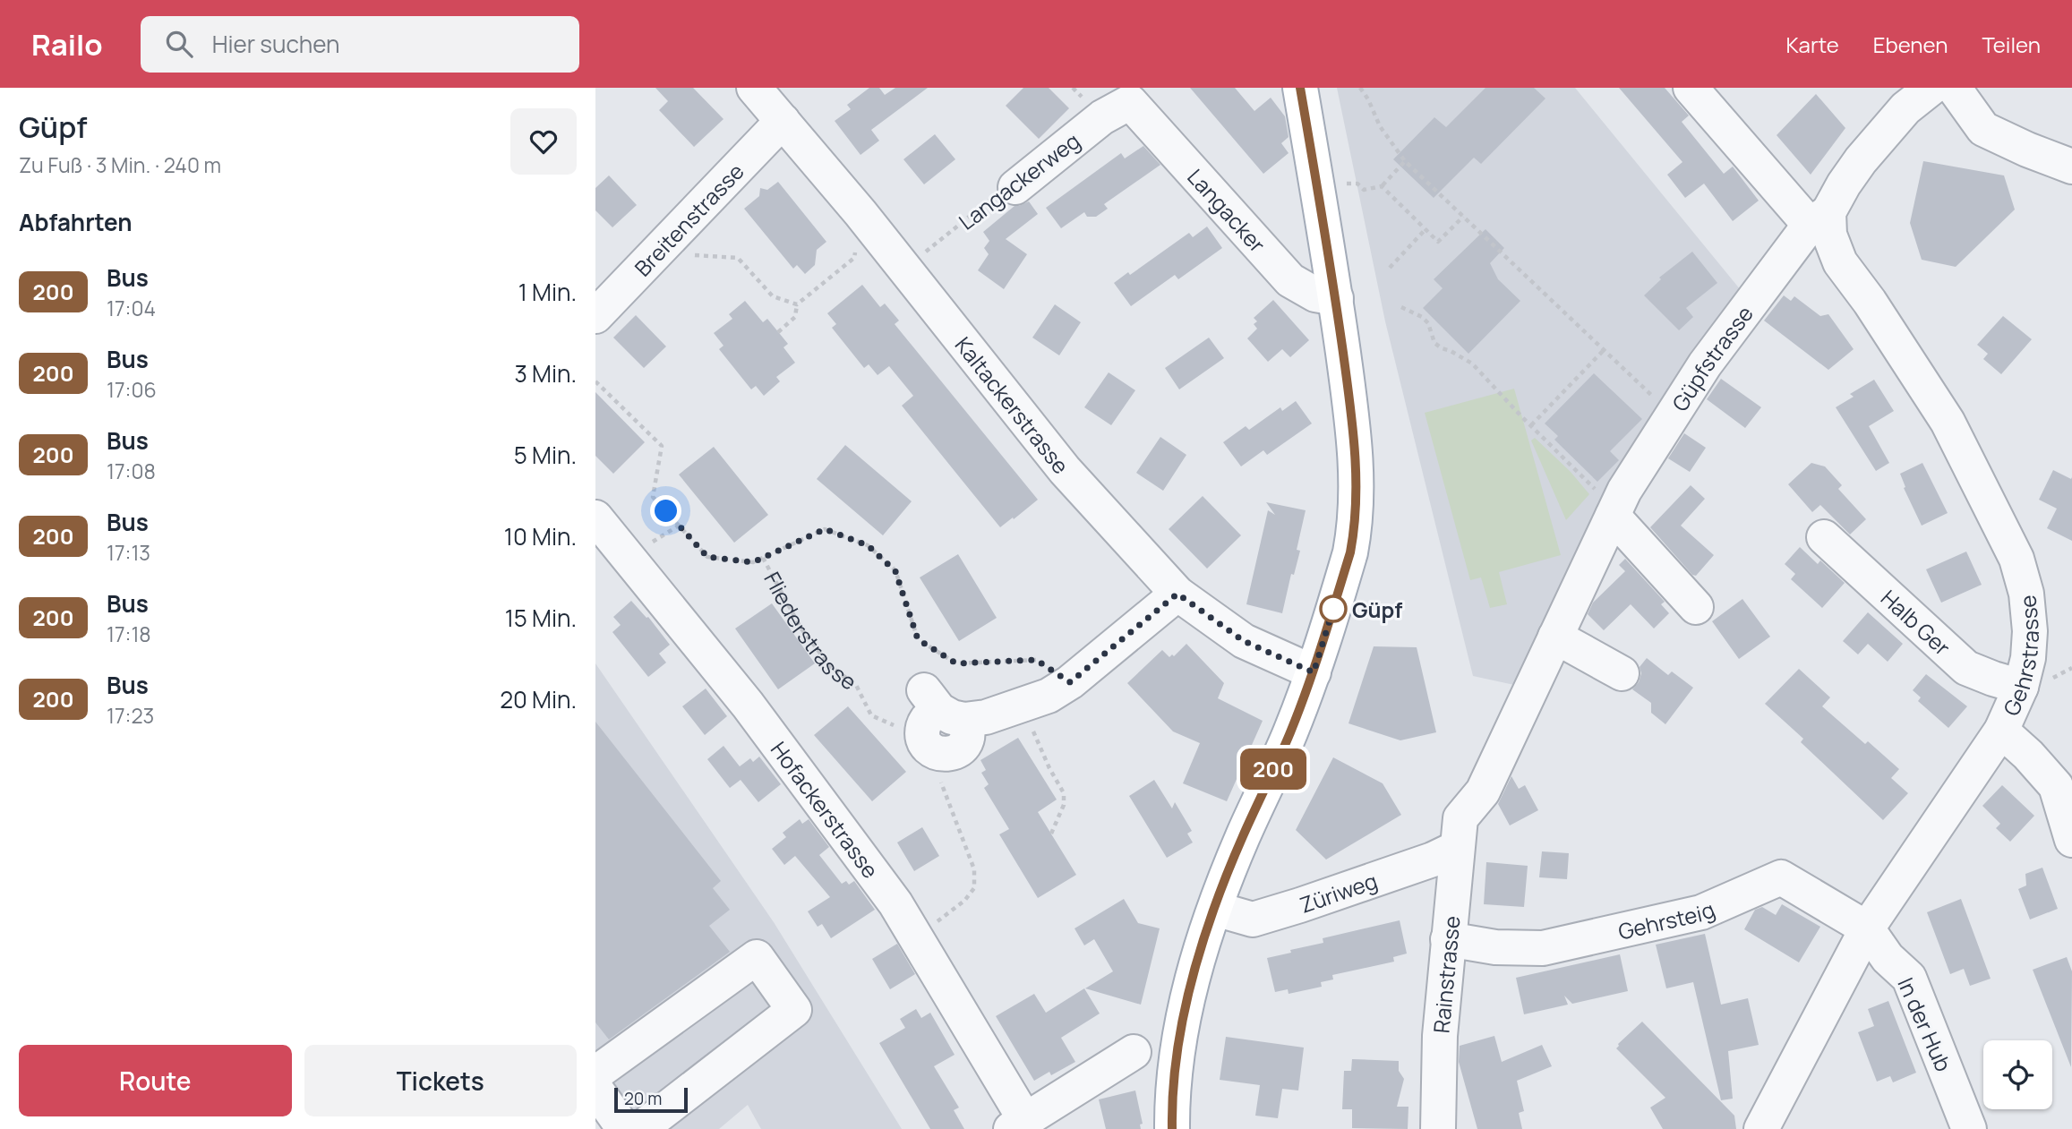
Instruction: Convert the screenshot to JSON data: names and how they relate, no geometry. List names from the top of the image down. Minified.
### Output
{"streets":{"street":["Langackerweg","Langacker","Breitenstrasse","Güpfstrasse","Kaltackerstrasse","Halb Ger","Gehrstrasse","Hofackerstrasse","Züriweg","Gehrsteig","Rainstrasse","In der Hub"],"path":["Fliederstrasse"]},"crossings":[["Langackerweg","Langacker"],["Breitenstrasse","Kaltackerstrasse"],["Güpfstrasse","Gehrstrasse"],["Güpfstrasse","Züriweg"],["Güpfstrasse","Rainstrasse"],["Halb Ger","Gehrstrasse"],["Gehrstrasse","Gehrsteig"],["Gehrstrasse","In der Hub"],["Züriweg","Rainstrasse"],["Gehrsteig","Rainstrasse"],["Gehrsteig","In der Hub"]],"places":["Güpf"],"lines":["bus line 200"],"scale_bar":"20 m","page":{"header":"Railo","search":"Hier suchen","nav":["Karte","Ebenen","Teilen"],"heading":[["Güpf","Zu Fuß · 3 Min. · 240 m"],"Abfahrten"],"on_map":"200","list":[{"mark":"200","name":"Bus","note":"17:04","value":"1 Min."},{"mark":"200","name":"Bus","note":"17:06","value":"3 Min."},{"mark":"200","name":"Bus","note":"17:08","value":"5 Min."},{"mark":"200","name":"Bus","note":"17:13","value":"10 Min."},{"mark":"200","name":"Bus","note":"17:18","value":"15 Min."},{"mark":"200","name":"Bus","note":"17:23","value":"20 Min."}],"buttons":["Route","Tickets"],"scale":"20 m"}}
